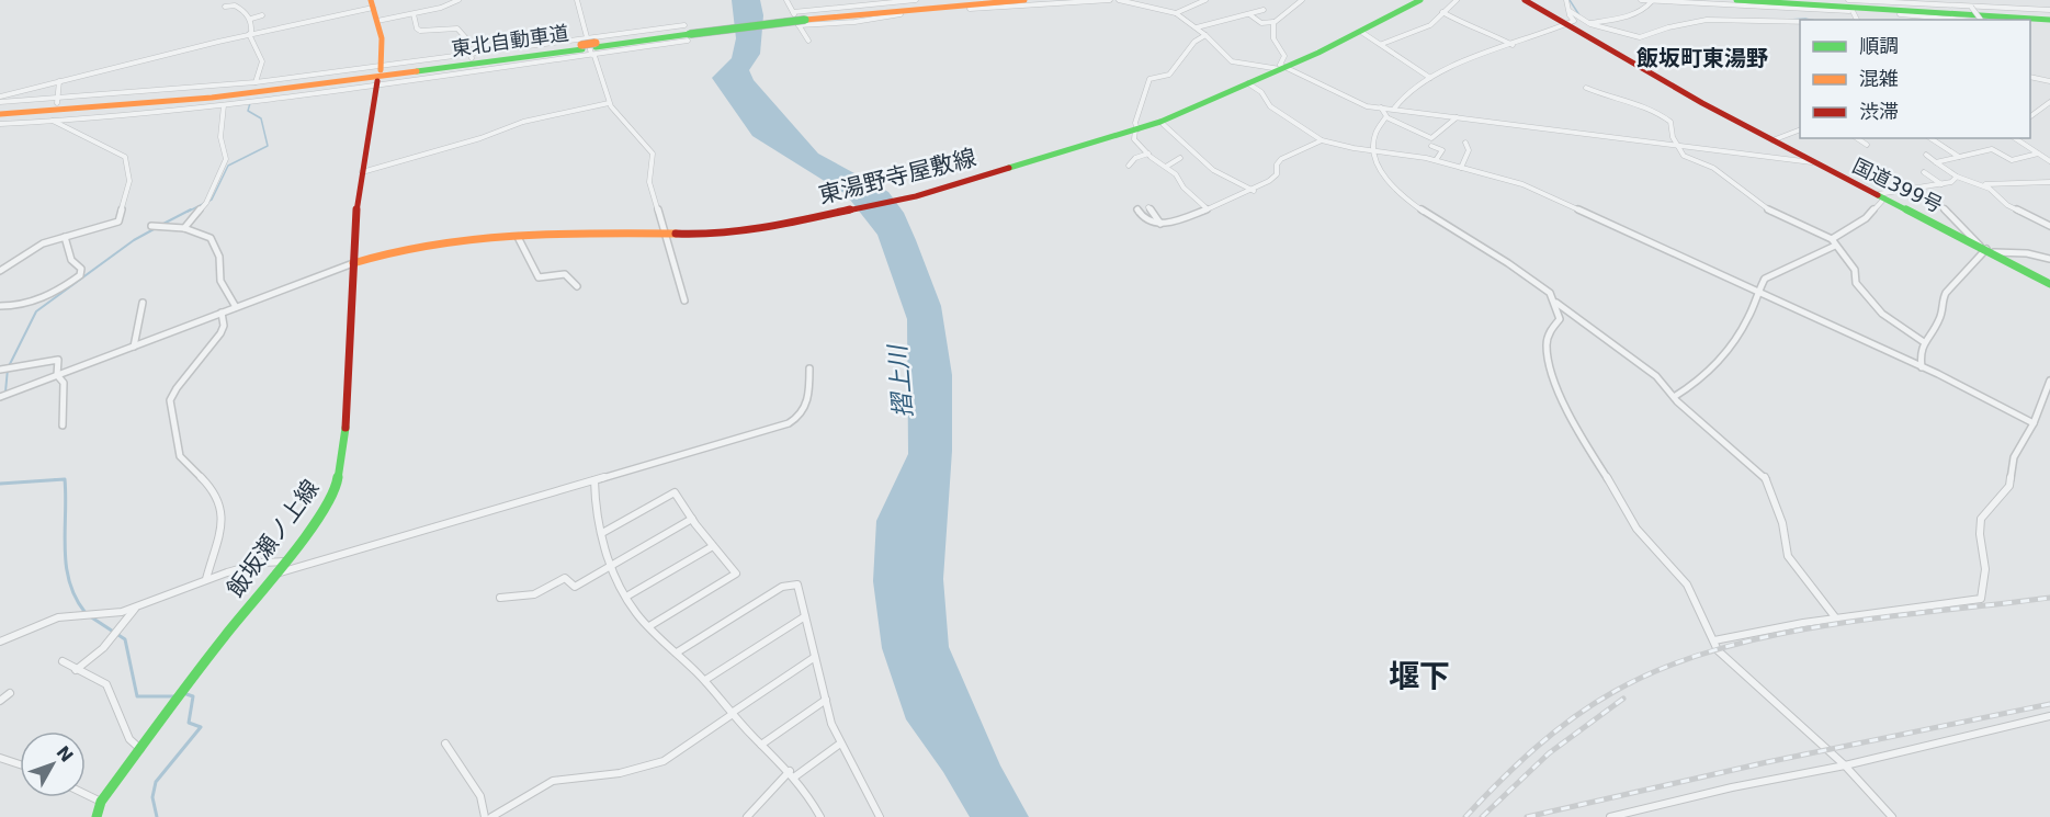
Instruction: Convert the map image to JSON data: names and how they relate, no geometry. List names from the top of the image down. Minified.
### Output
{"streets":{"main road":["東北自動車道","東湯野寺屋敷線","国道399号","飯坂瀬ノ上線"]},"crossings":[["東湯野寺屋敷線","飯坂瀬ノ上線"]],"districts":["飯坂町東湯野","堰下"],"water":["摺上川"],"legend":["順調","混雑","渋滞"],"north":"top right"}
